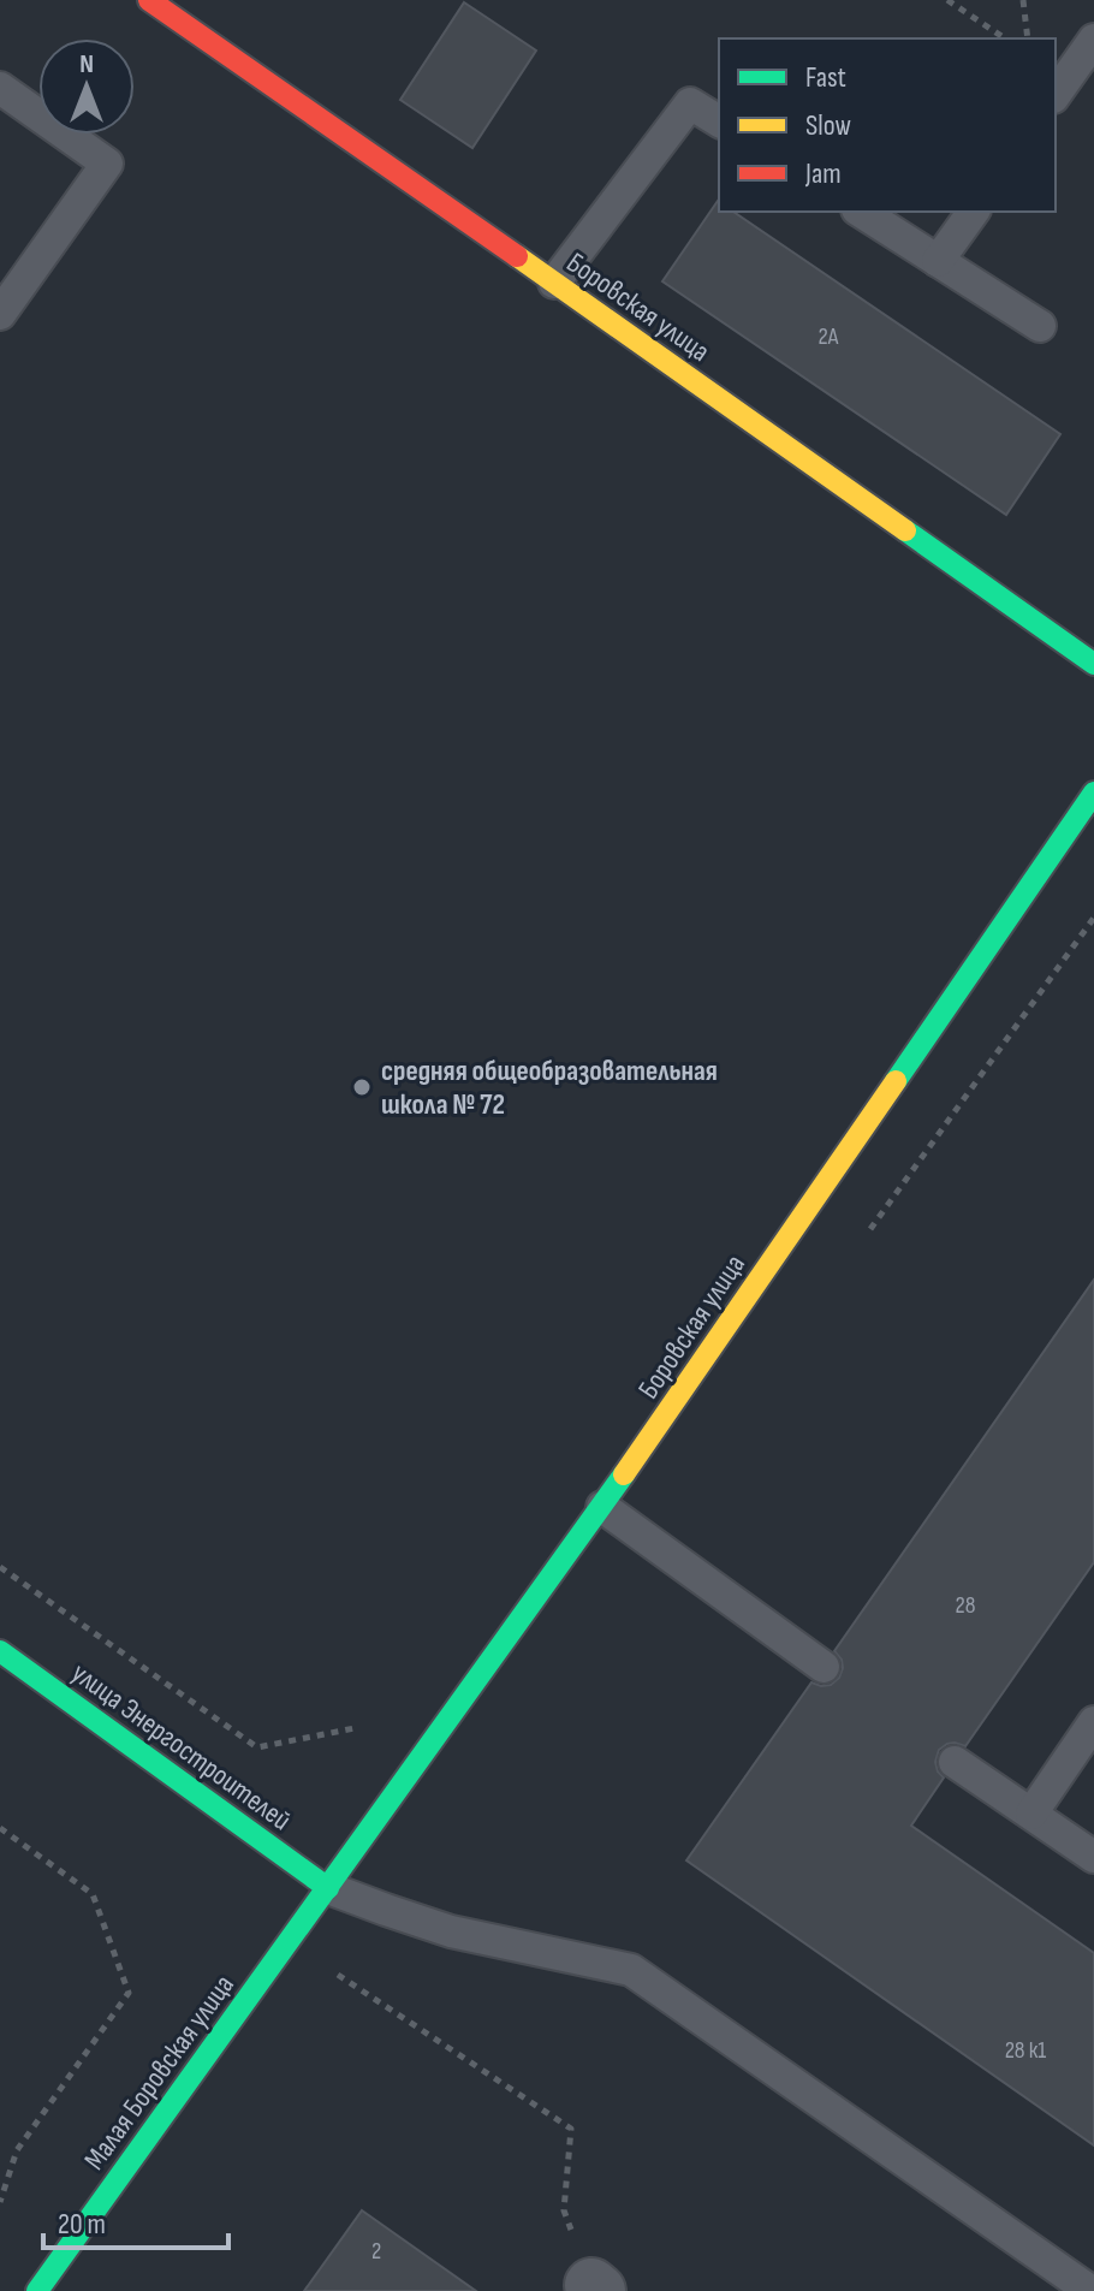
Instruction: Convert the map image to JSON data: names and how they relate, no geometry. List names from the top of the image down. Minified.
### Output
{"streets":{"street":["Боровская улица","улица Энергостроителей","Малая Боровская улица"]},"crossings":[["Боровская улица","улица Энергостроителей"],["Боровская улица","Малая Боровская улица"],["улица Энергостроителей","Малая Боровская улица"]],"places":["средняя общеобразовательная школа № 72"],"house_numbers":["2А","28","28 к1","2"],"legend":["Fast","Slow","Jam"],"scale_bar":"20 m","north":"top"}
